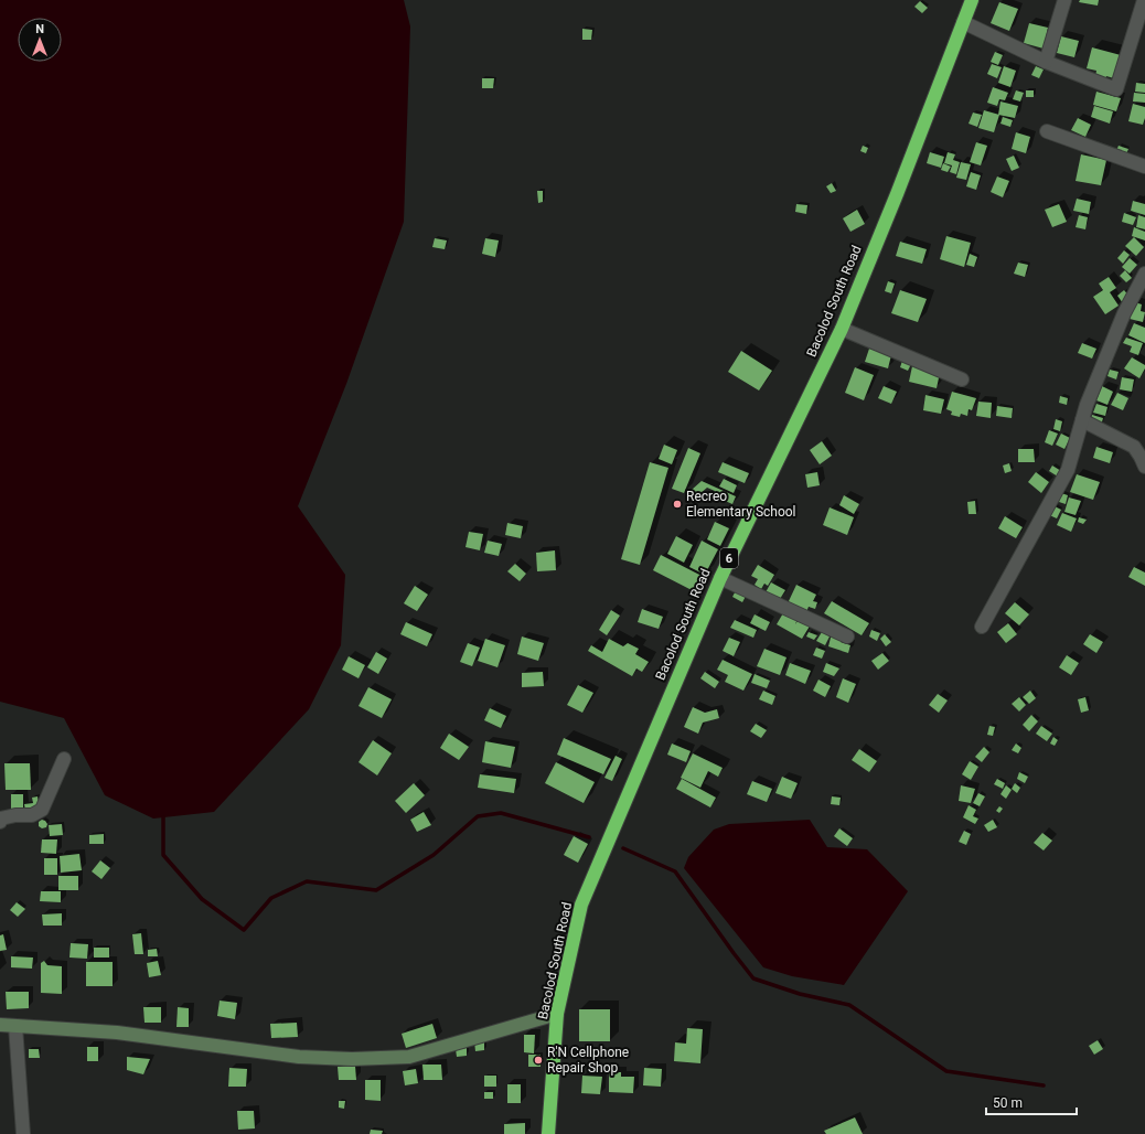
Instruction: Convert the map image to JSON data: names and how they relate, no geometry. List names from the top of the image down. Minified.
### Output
{"streets":{"highway":["Bacolod South Road","6"]},"places":["Recreo Elementary School","R'N Cellphone Repair Shop"],"scale_bar":"50 m","north":"top"}
